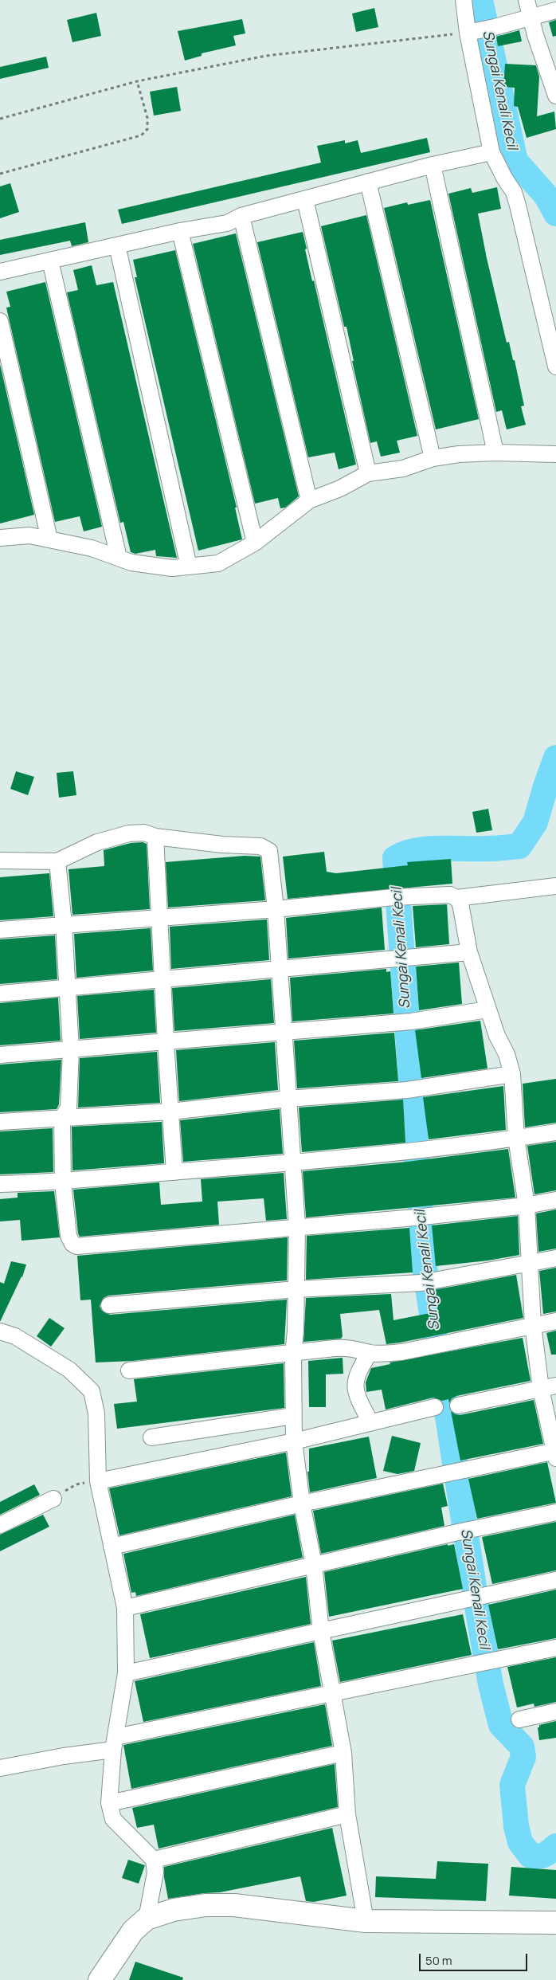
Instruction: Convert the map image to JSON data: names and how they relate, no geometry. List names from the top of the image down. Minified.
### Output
{"water":["Sungai Kenali Kecil"],"scale_bar":"50 m"}
